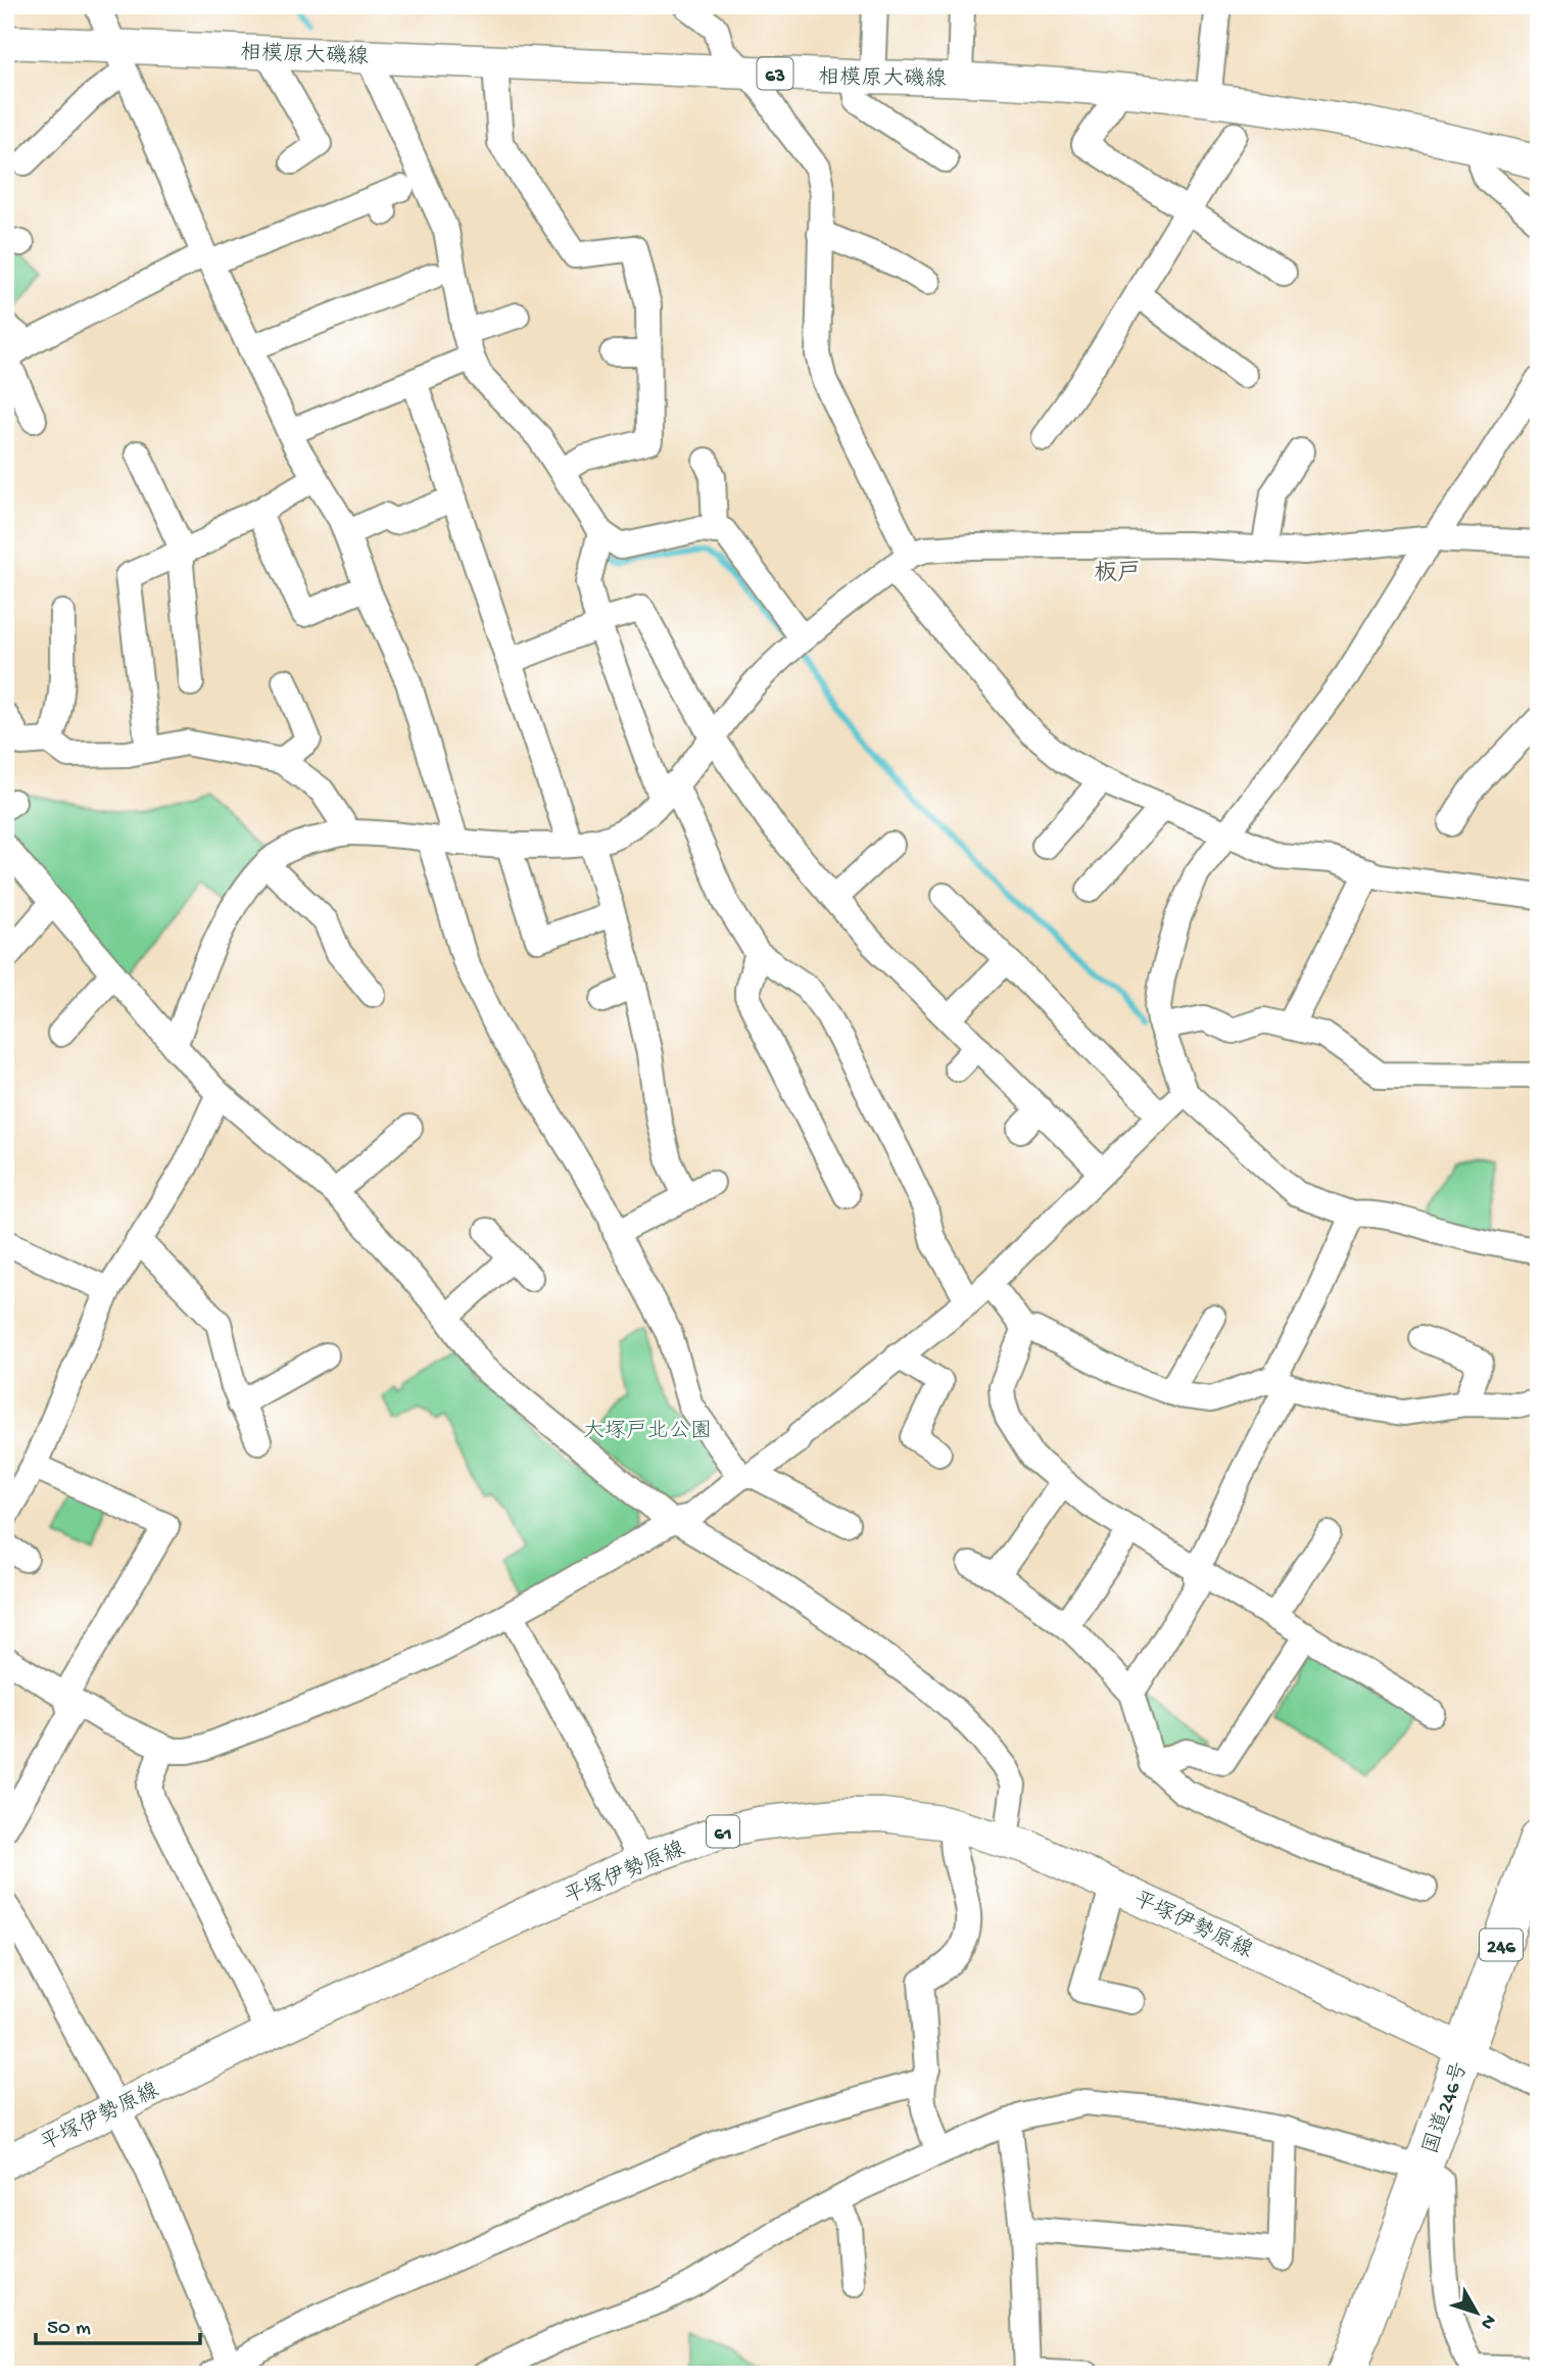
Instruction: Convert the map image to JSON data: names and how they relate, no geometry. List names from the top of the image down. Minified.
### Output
{"streets":{"highway":["246","国道246号"],"main road":["相模原大磯線","63","61","平塚伊勢原線"]},"crossings":[["平塚伊勢原線","国道246号"]],"districts":["板戸"],"parks":["大塚戸北公園"],"scale_bar":"50 m","north":"bottom right"}
